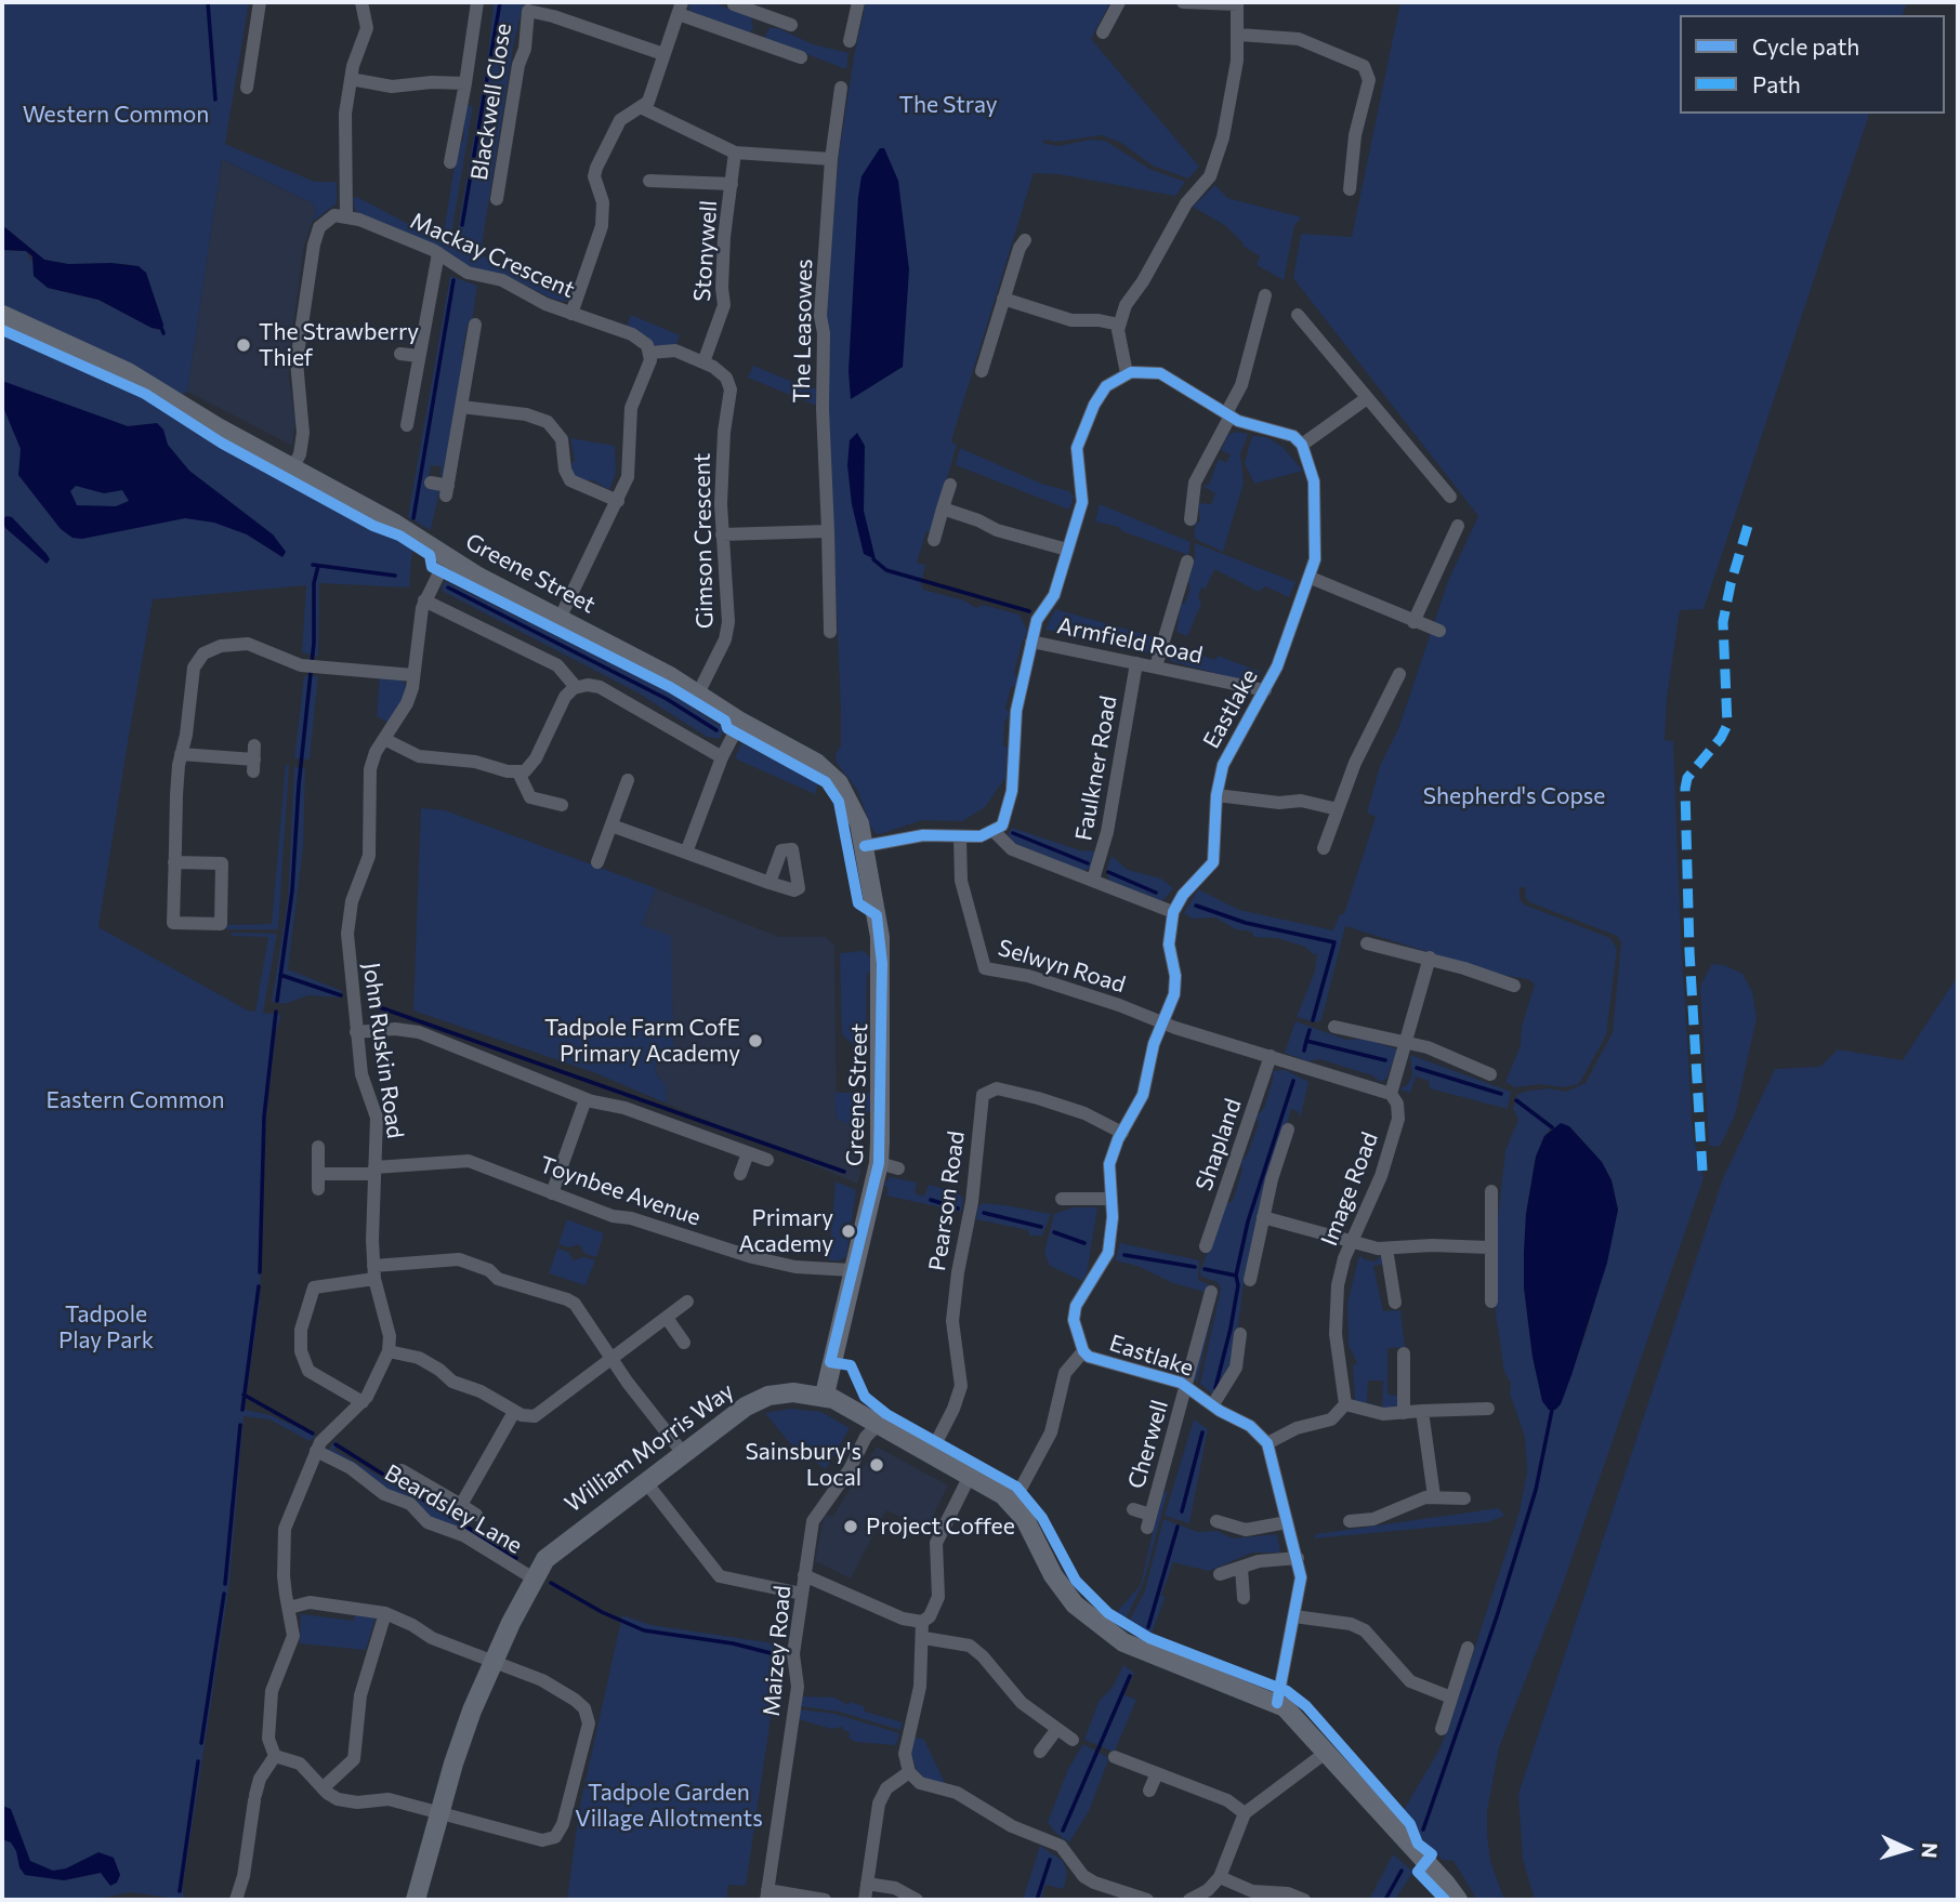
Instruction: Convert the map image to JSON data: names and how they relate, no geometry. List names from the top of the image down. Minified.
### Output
{"streets":{"street":["Blackwell Close","Stonywell","Mackay Crescent","The Leasowes","Gimson Crescent","Greene Street","Armfield Road","Eastlake","Faulkner Road","Selwyn Road","John Ruskin Road","Shapland","Image Road","Toynbee Avenue","Pearson Road","Cherwell","William Morris Way","Beardsley Lane","Maizey Road"]},"crossings":[["Stonywell","Gimson Crescent"],["Mackay Crescent","Gimson Crescent"],["Gimson Crescent","Greene Street"],["Greene Street","John Ruskin Road"],["Greene Street","Toynbee Avenue"],["Greene Street","William Morris Way"],["Armfield Road","Eastlake"],["Armfield Road","Faulkner Road"],["Eastlake","Selwyn Road"],["Eastlake","Pearson Road"],["Eastlake","Cherwell"],["John Ruskin Road","Toynbee Avenue"],["Pearson Road","William Morris Way"],["William Morris Way","Beardsley Lane"],["William Morris Way","Maizey Road"]],"parks":["The Stray","Western Common","Shepherd's Copse","Eastern Common","Tadpole Play Park","Tadpole Garden Village Allotments"],"places":["The Strawberry Thief","Tadpole Farm CofE Primary Academy","Primary Academy","Sainsbury's Local","Project Coffee"],"legend":["Cycle path","Path"],"north":"right"}
